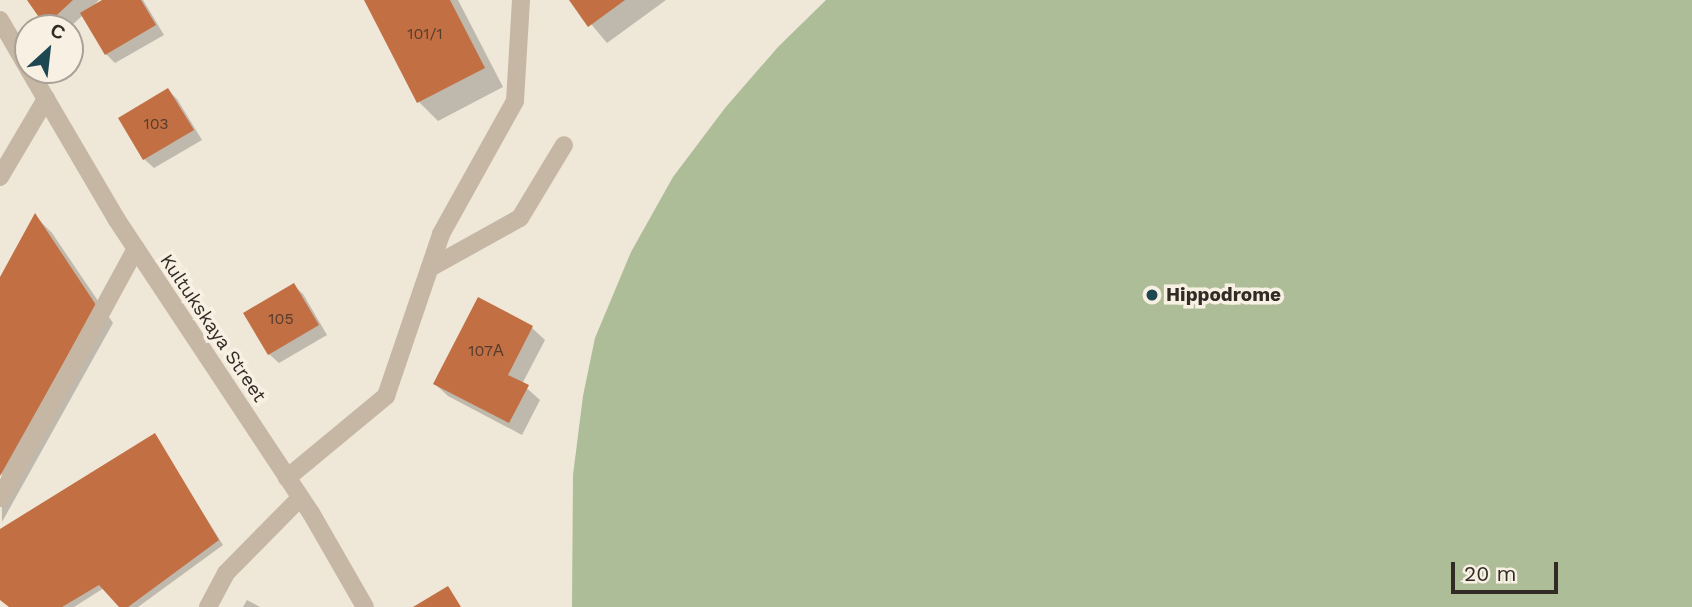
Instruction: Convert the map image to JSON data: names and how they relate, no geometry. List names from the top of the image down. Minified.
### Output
{"streets":{"street":["Kultukskaya Street"]},"places":["Hippodrome"],"house_numbers":["101/1","103","105","107А"],"scale_bar":"20 m","north":"top right"}
